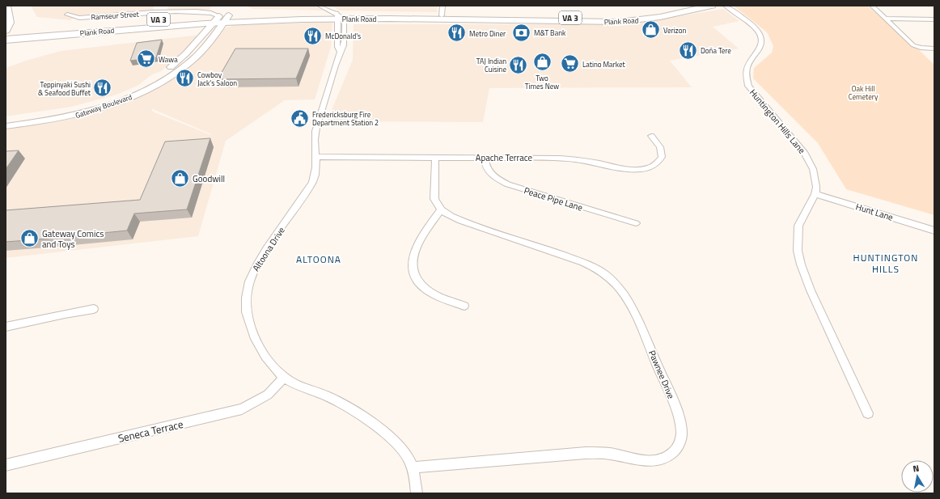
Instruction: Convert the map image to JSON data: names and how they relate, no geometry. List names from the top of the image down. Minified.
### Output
{"streets":{"highway":["VA 3","Plank Road"],"street":["Ramseur Street","Gateway Boulevard","Huntington Hills Lane","Apache Terrace","Peace Pipe Lane","Hunt Lane","Altoona Drive","Pawnee Drive","Seneca Terrace"]},"crossings":[["Ramseur Street","Plank Road"],["Ramseur Street","Gateway Boulevard"],["Plank Road","Gateway Boulevard"],["Plank Road","Altoona Drive"],["Huntington Hills Lane","Hunt Lane"],["Apache Terrace","Peace Pipe Lane"],["Apache Terrace","Altoona Drive"],["Altoona Drive","Pawnee Drive"],["Altoona Drive","Seneca Terrace"]],"districts":["HUNTINGTON HILLS","ALTOONA"],"parks":["Oak Hill Cemetery"],"places":{"shop":["Verizon","Two Times New","Goodwill","Gateway Comics and Toys"],"bank":["M&T Bank"],"restaurant":["Metro Diner","McDonald's","Doña Tere","TAJ Indian Cuisine","Cowboy Jack's Saloon","Teppinyaki Sushi & Seafood Buffet"],"supermarket":["Wawa","Latino Market"],"public building":["Fredericksburg Fire Department Station 2"]},"north":"top"}
